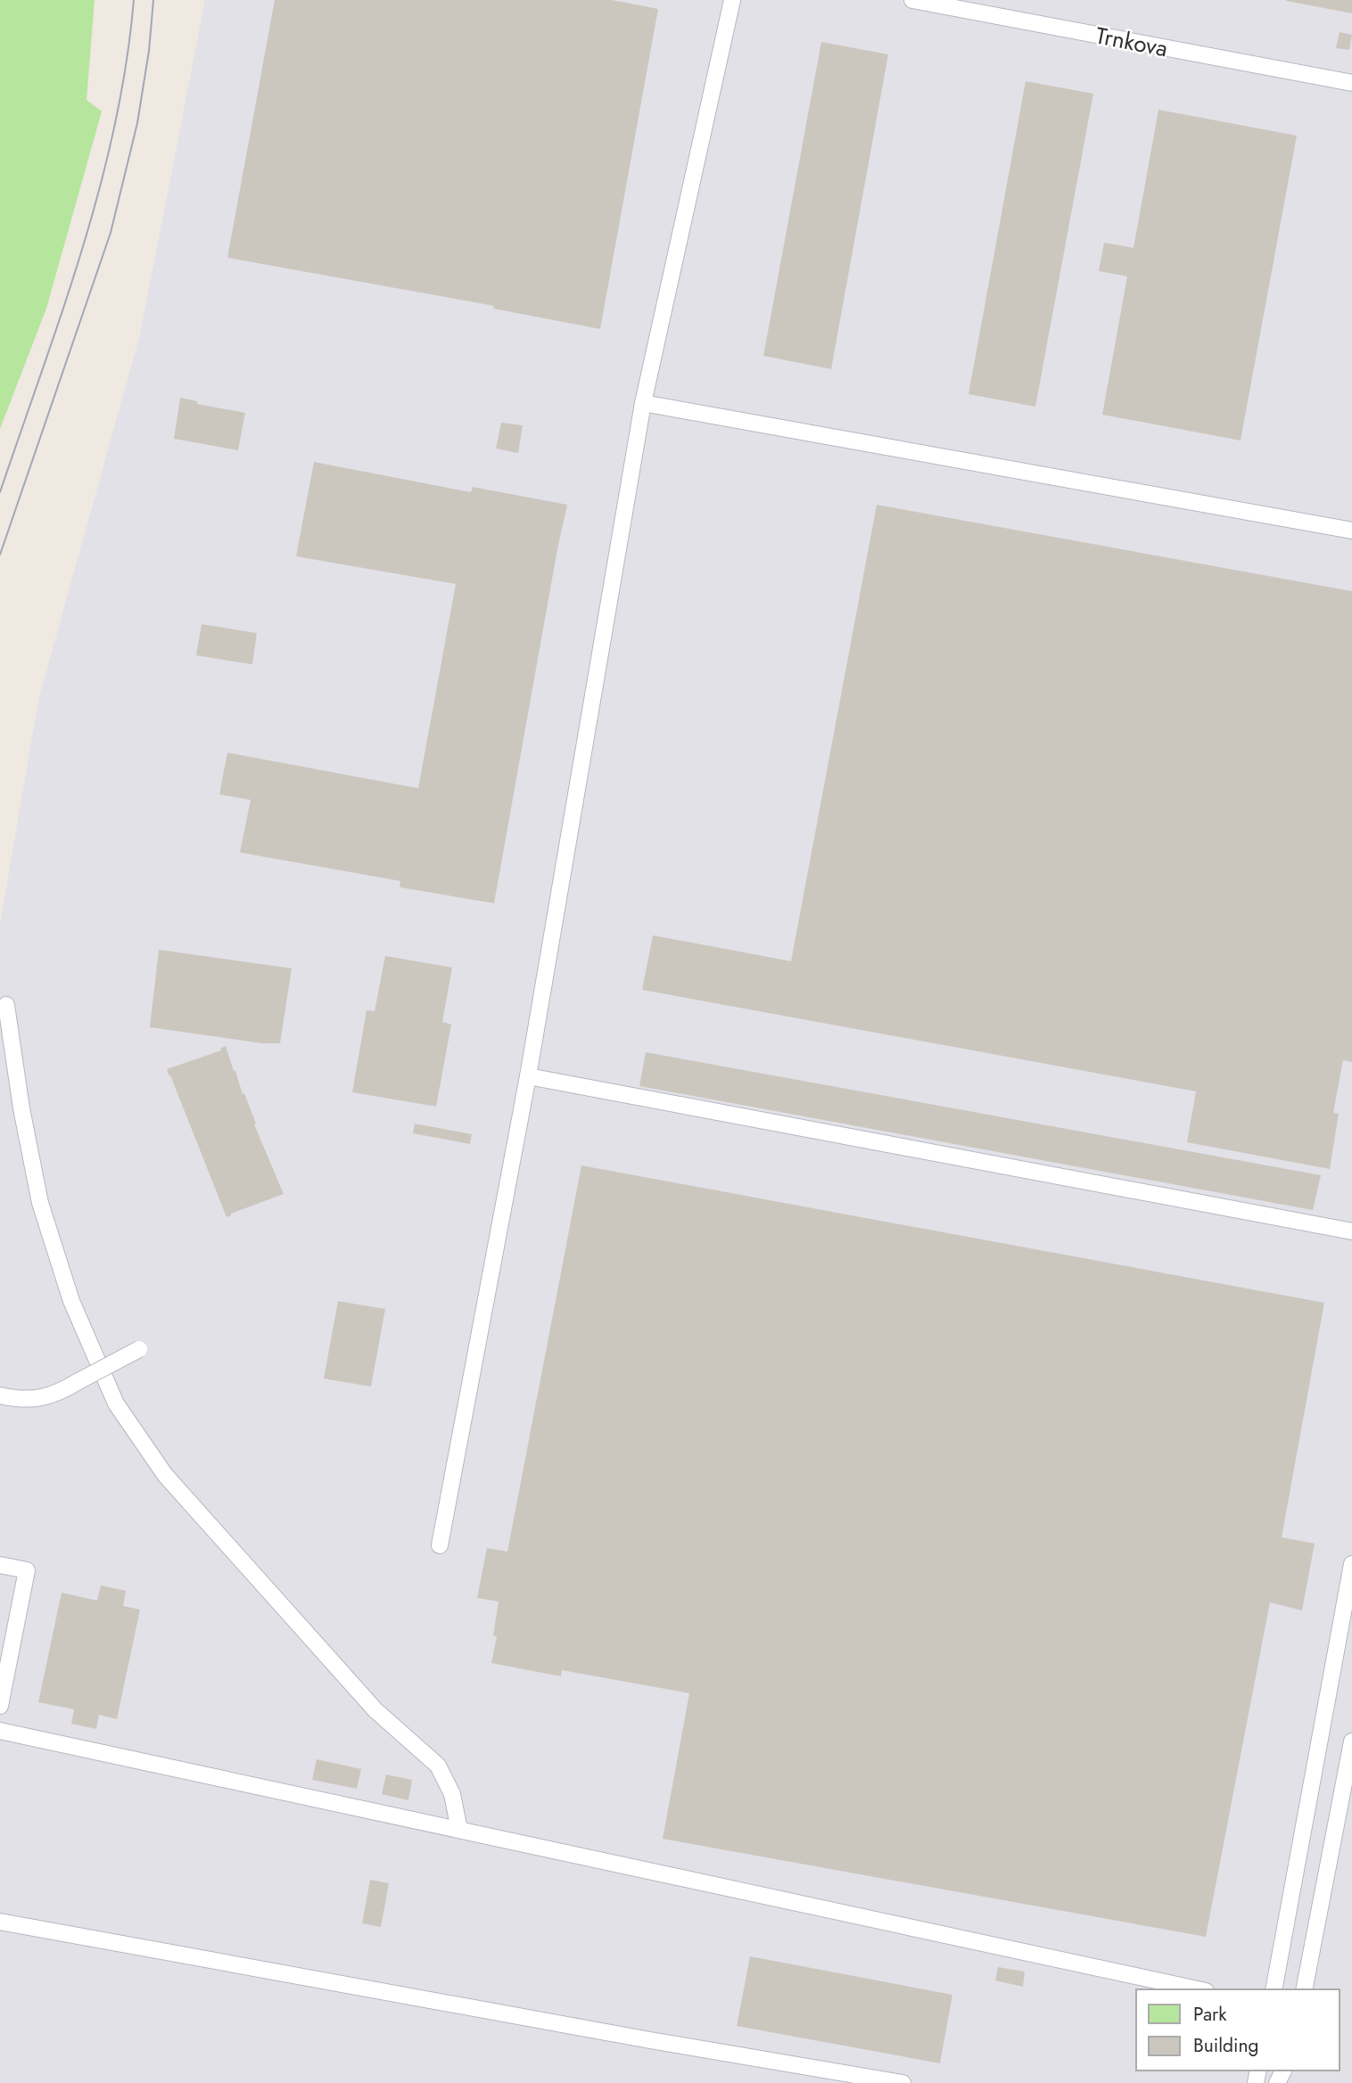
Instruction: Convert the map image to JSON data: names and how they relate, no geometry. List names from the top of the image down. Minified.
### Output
{"streets":{"lane":["Trnkova"]},"legend":["Park","Building"]}
